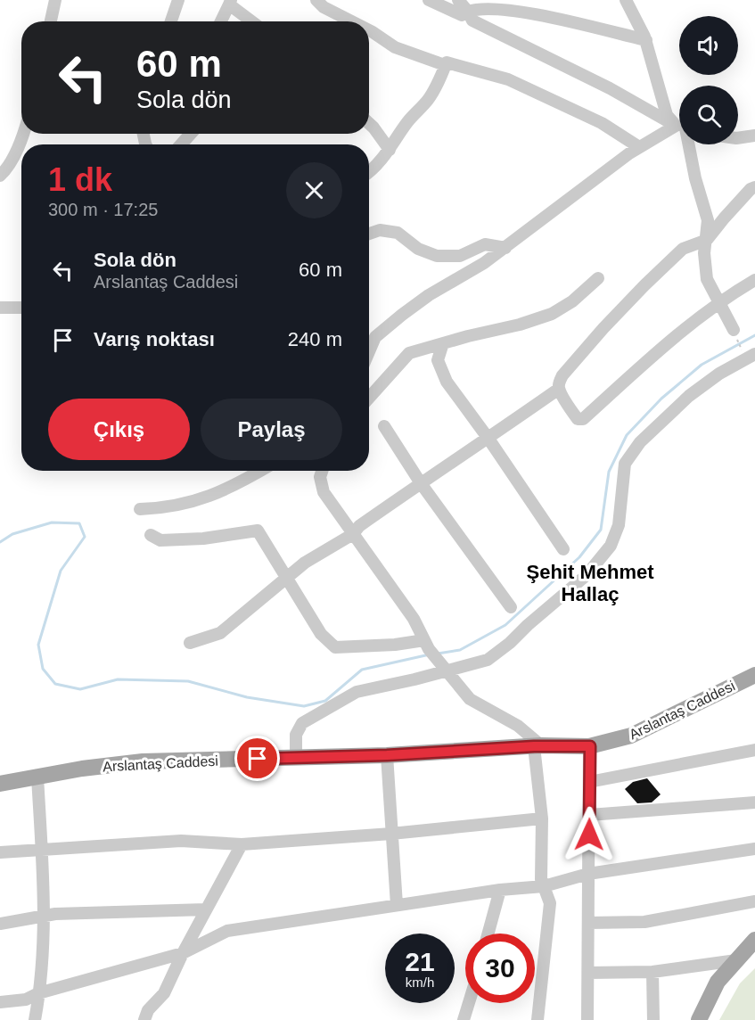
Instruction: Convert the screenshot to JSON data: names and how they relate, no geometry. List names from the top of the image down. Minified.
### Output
{"streets":{"main road":["Arslantaş Caddesi"]},"districts":["Şehit Mehmet Hallaç"],"page":{"turn":["60 m","Sola dön"],"heading":["1 dk","300 m · 17:25"],"list":[{"name":"Sola dön","note":"Arslantaş Caddesi","value":"60 m"},{"name":"Varış noktası","value":"240 m"}],"buttons":["Çıkış","Paylaş"],"speed":"21 km/h","limit":"30"}}
